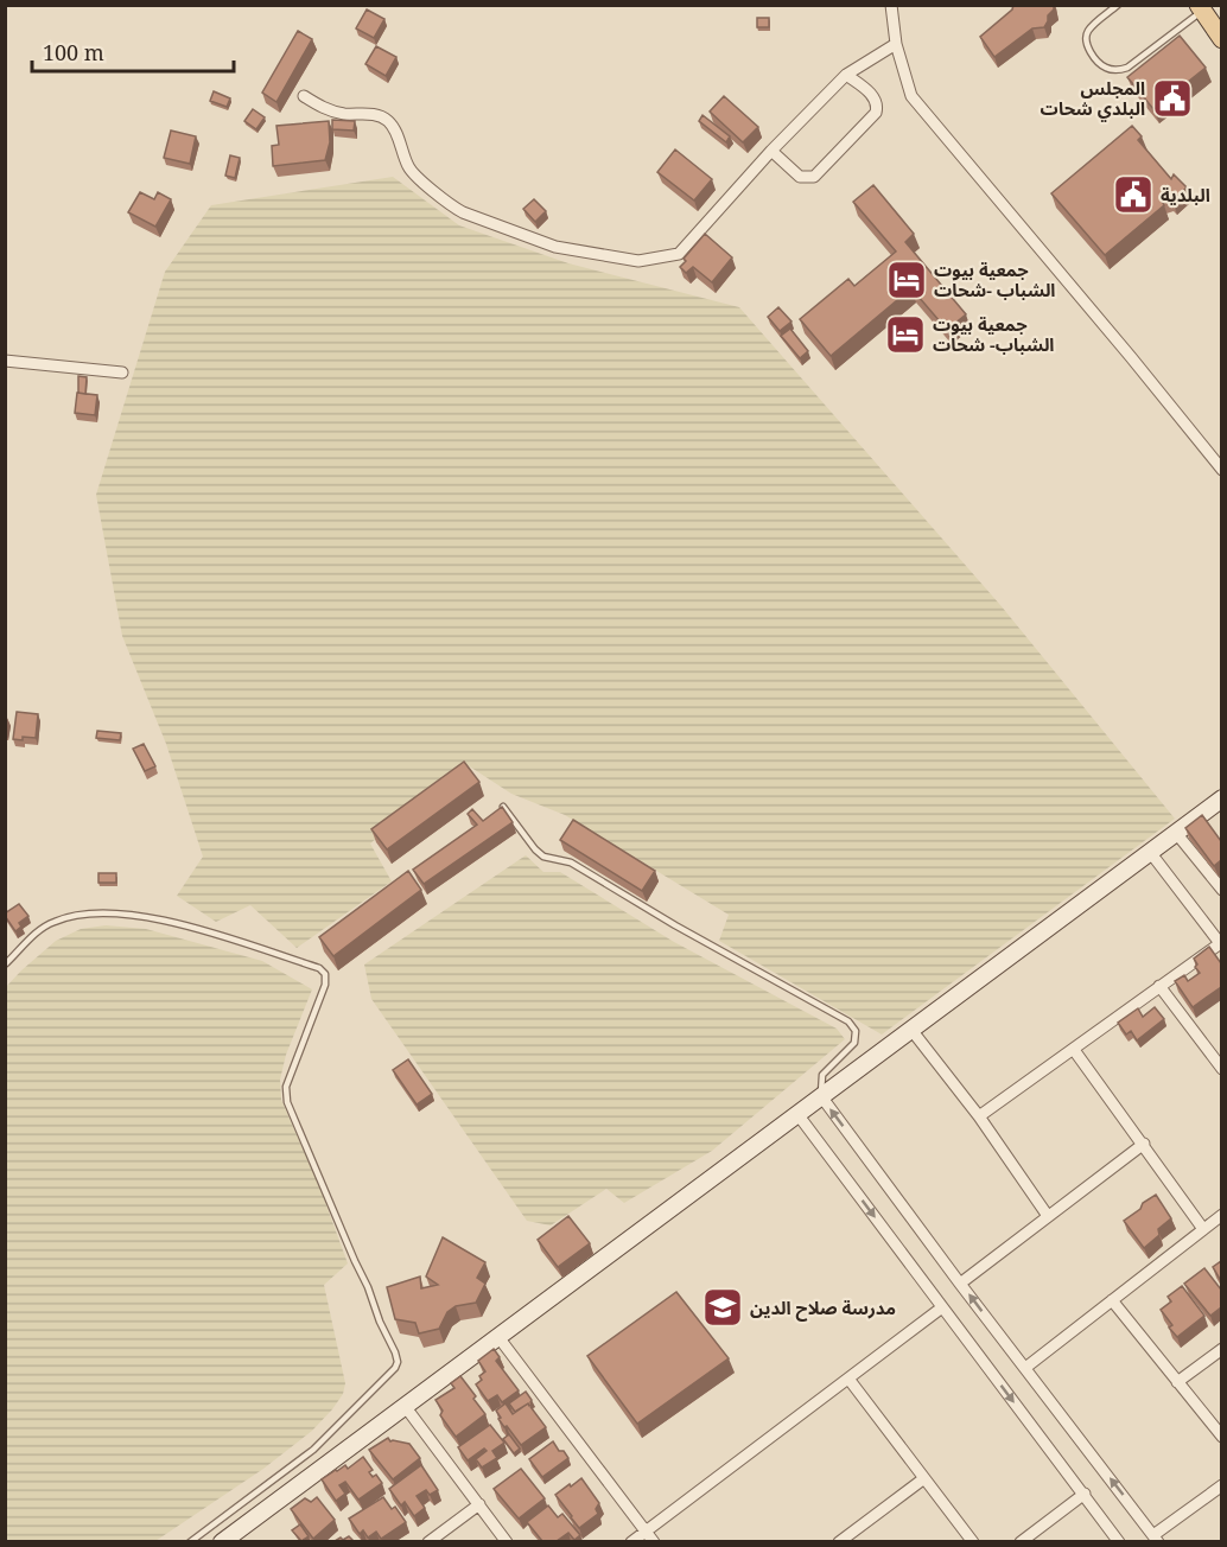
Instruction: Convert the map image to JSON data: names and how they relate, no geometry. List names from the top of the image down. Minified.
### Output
{"places":{"public building":["المجلس البلدي شحات","البلدية"],"hotel":["جمعية بيوت الشباب -شحات","جمعية بيوت الشباب- شحات"],"school or university":["مدرسة صلاح الدين"]},"scale_bar":"100 m"}
